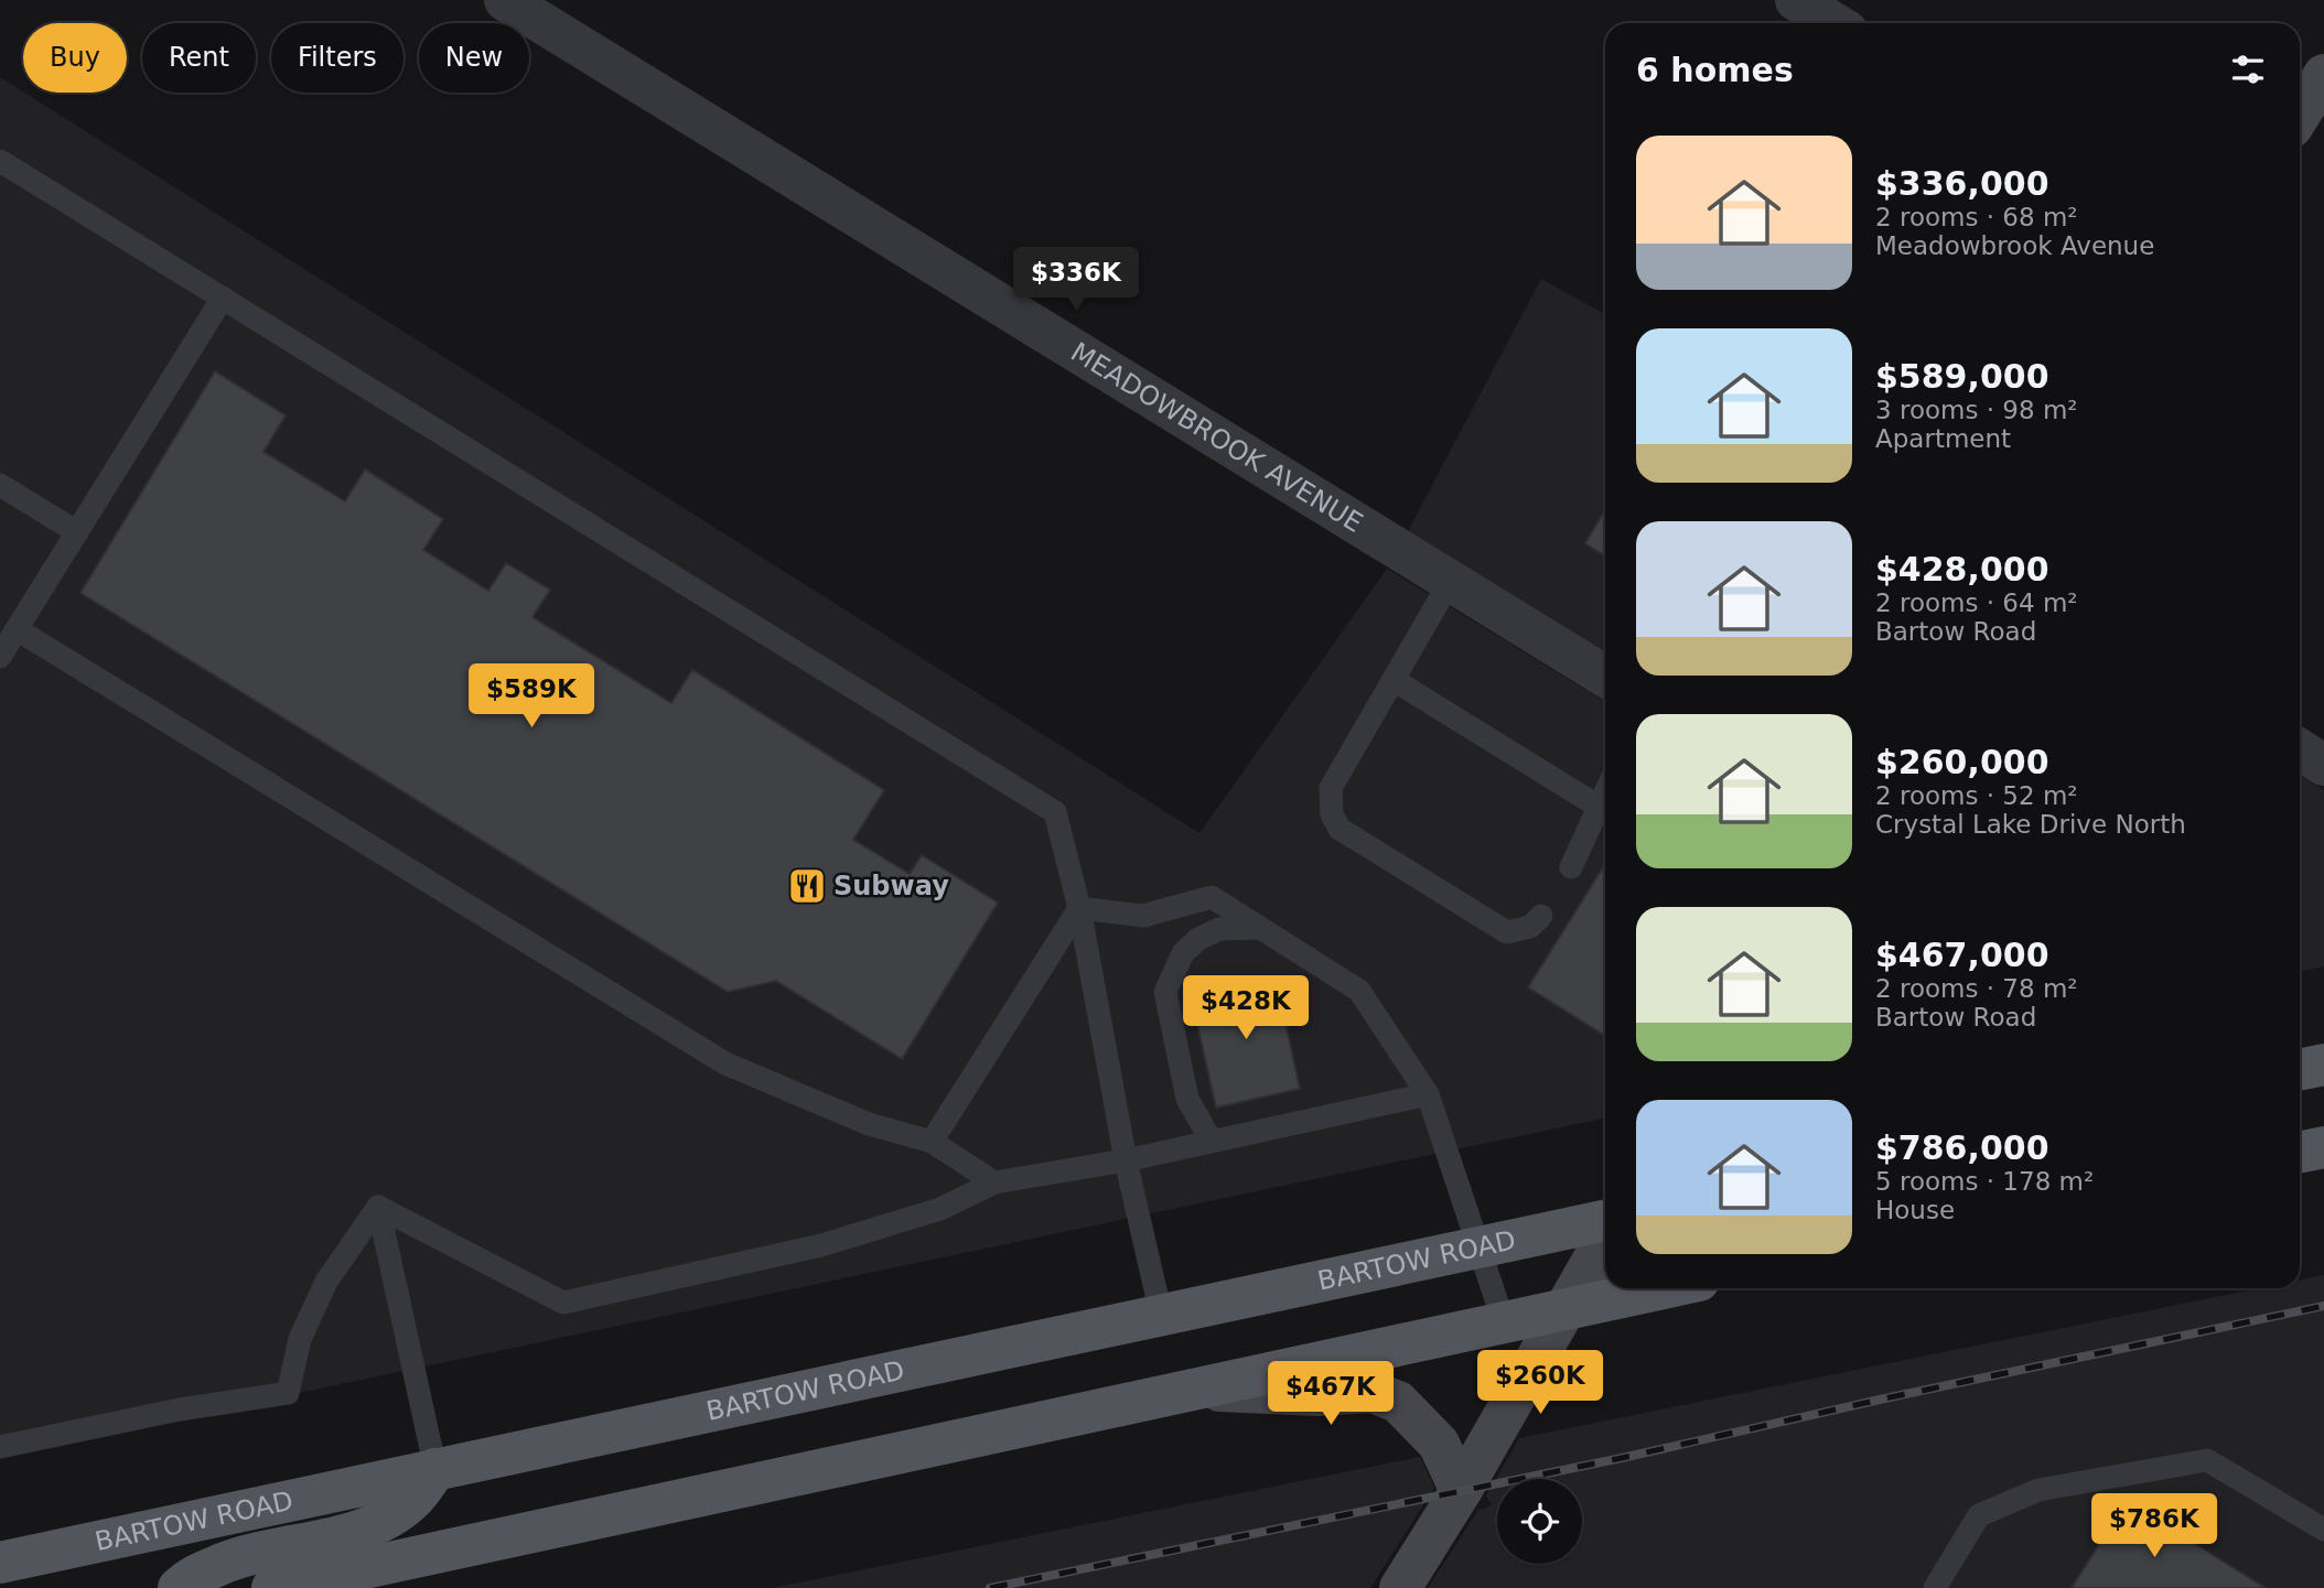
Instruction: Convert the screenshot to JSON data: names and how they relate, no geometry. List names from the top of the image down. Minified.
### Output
{"streets":{"main road":["BARTOW ROAD"],"street":["MEADOWBROOK AVENUE"]},"places":{"restaurant":["Subway"]},"page":{"chip":["Buy","Rent","Filters","New"],"heading":"6 homes","list":[{"name":"$336,000","note":"2 rooms · 68 m² · Meadowbrook Avenue"},{"name":"$589,000","note":"3 rooms · 98 m² · Apartment"},{"name":"$428,000","note":"2 rooms · 64 m² · Bartow Road"},{"name":"$260,000","note":"2 rooms · 52 m² · Crystal Lake Drive North"},{"name":"$467,000","note":"2 rooms · 78 m² · Bartow Road"},{"name":"$786,000","note":"5 rooms · 178 m² · House"}],"price":["$336K","$589K","$428K","$260K","$467K","$786K"]}}
